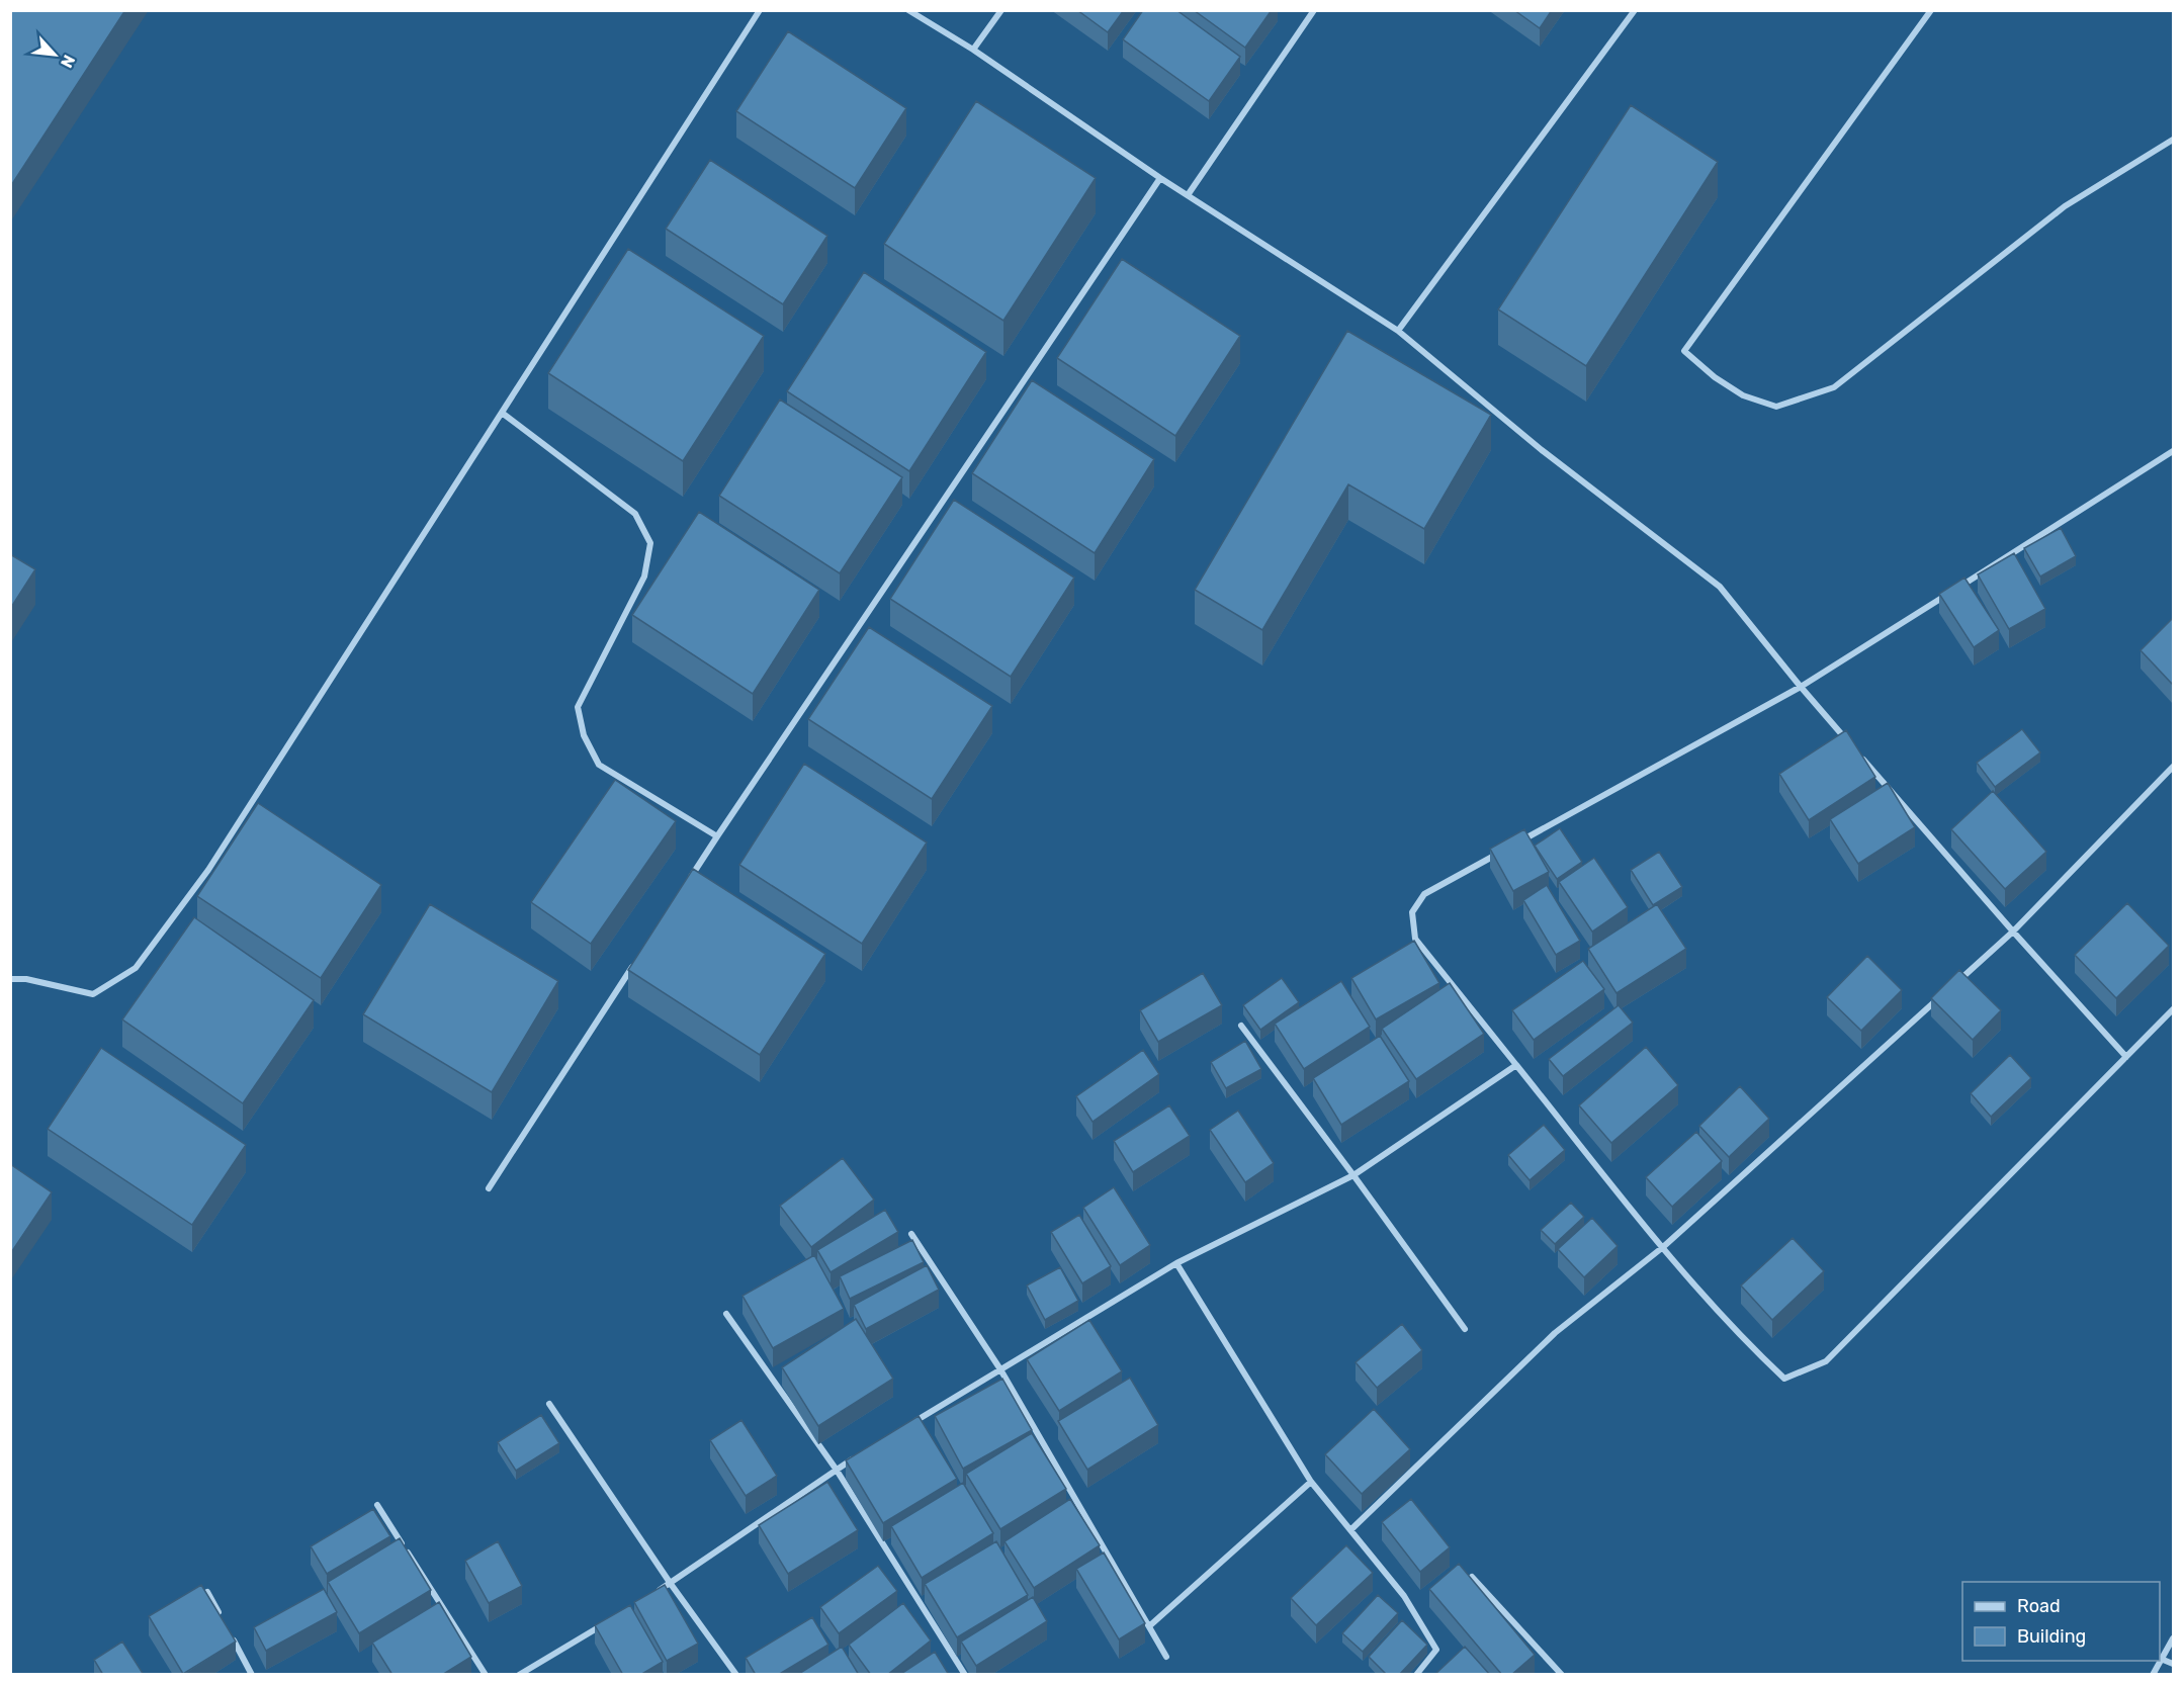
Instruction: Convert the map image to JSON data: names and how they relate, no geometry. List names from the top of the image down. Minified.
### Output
{"legend":["Road","Building"],"north":"bottom right"}
